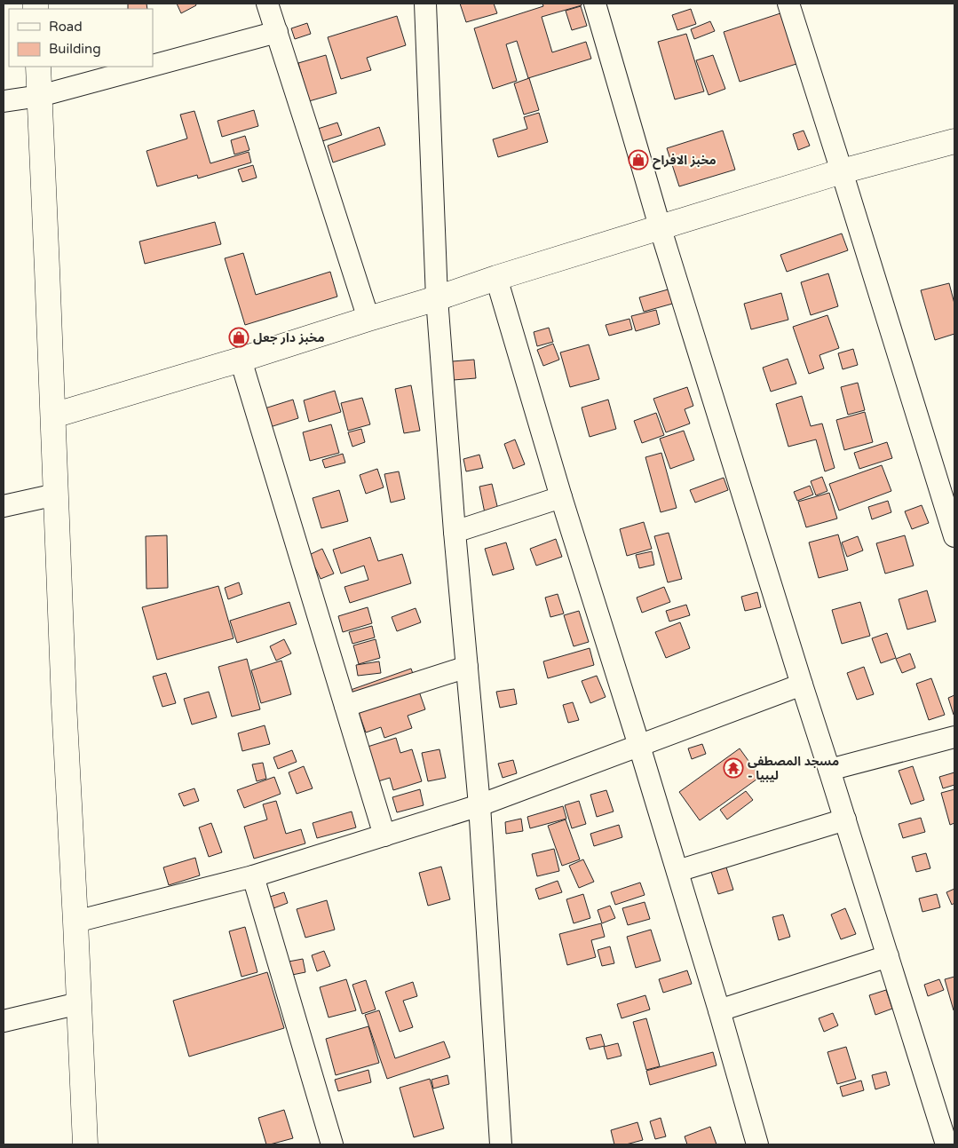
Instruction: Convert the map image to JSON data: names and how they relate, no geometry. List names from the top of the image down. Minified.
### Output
{"places":{"shop":["مخبز الافراح","مخبز دار جعل"],"temple":["مسجد المصطفى - ليبيا"]},"legend":["Road","Building"]}
